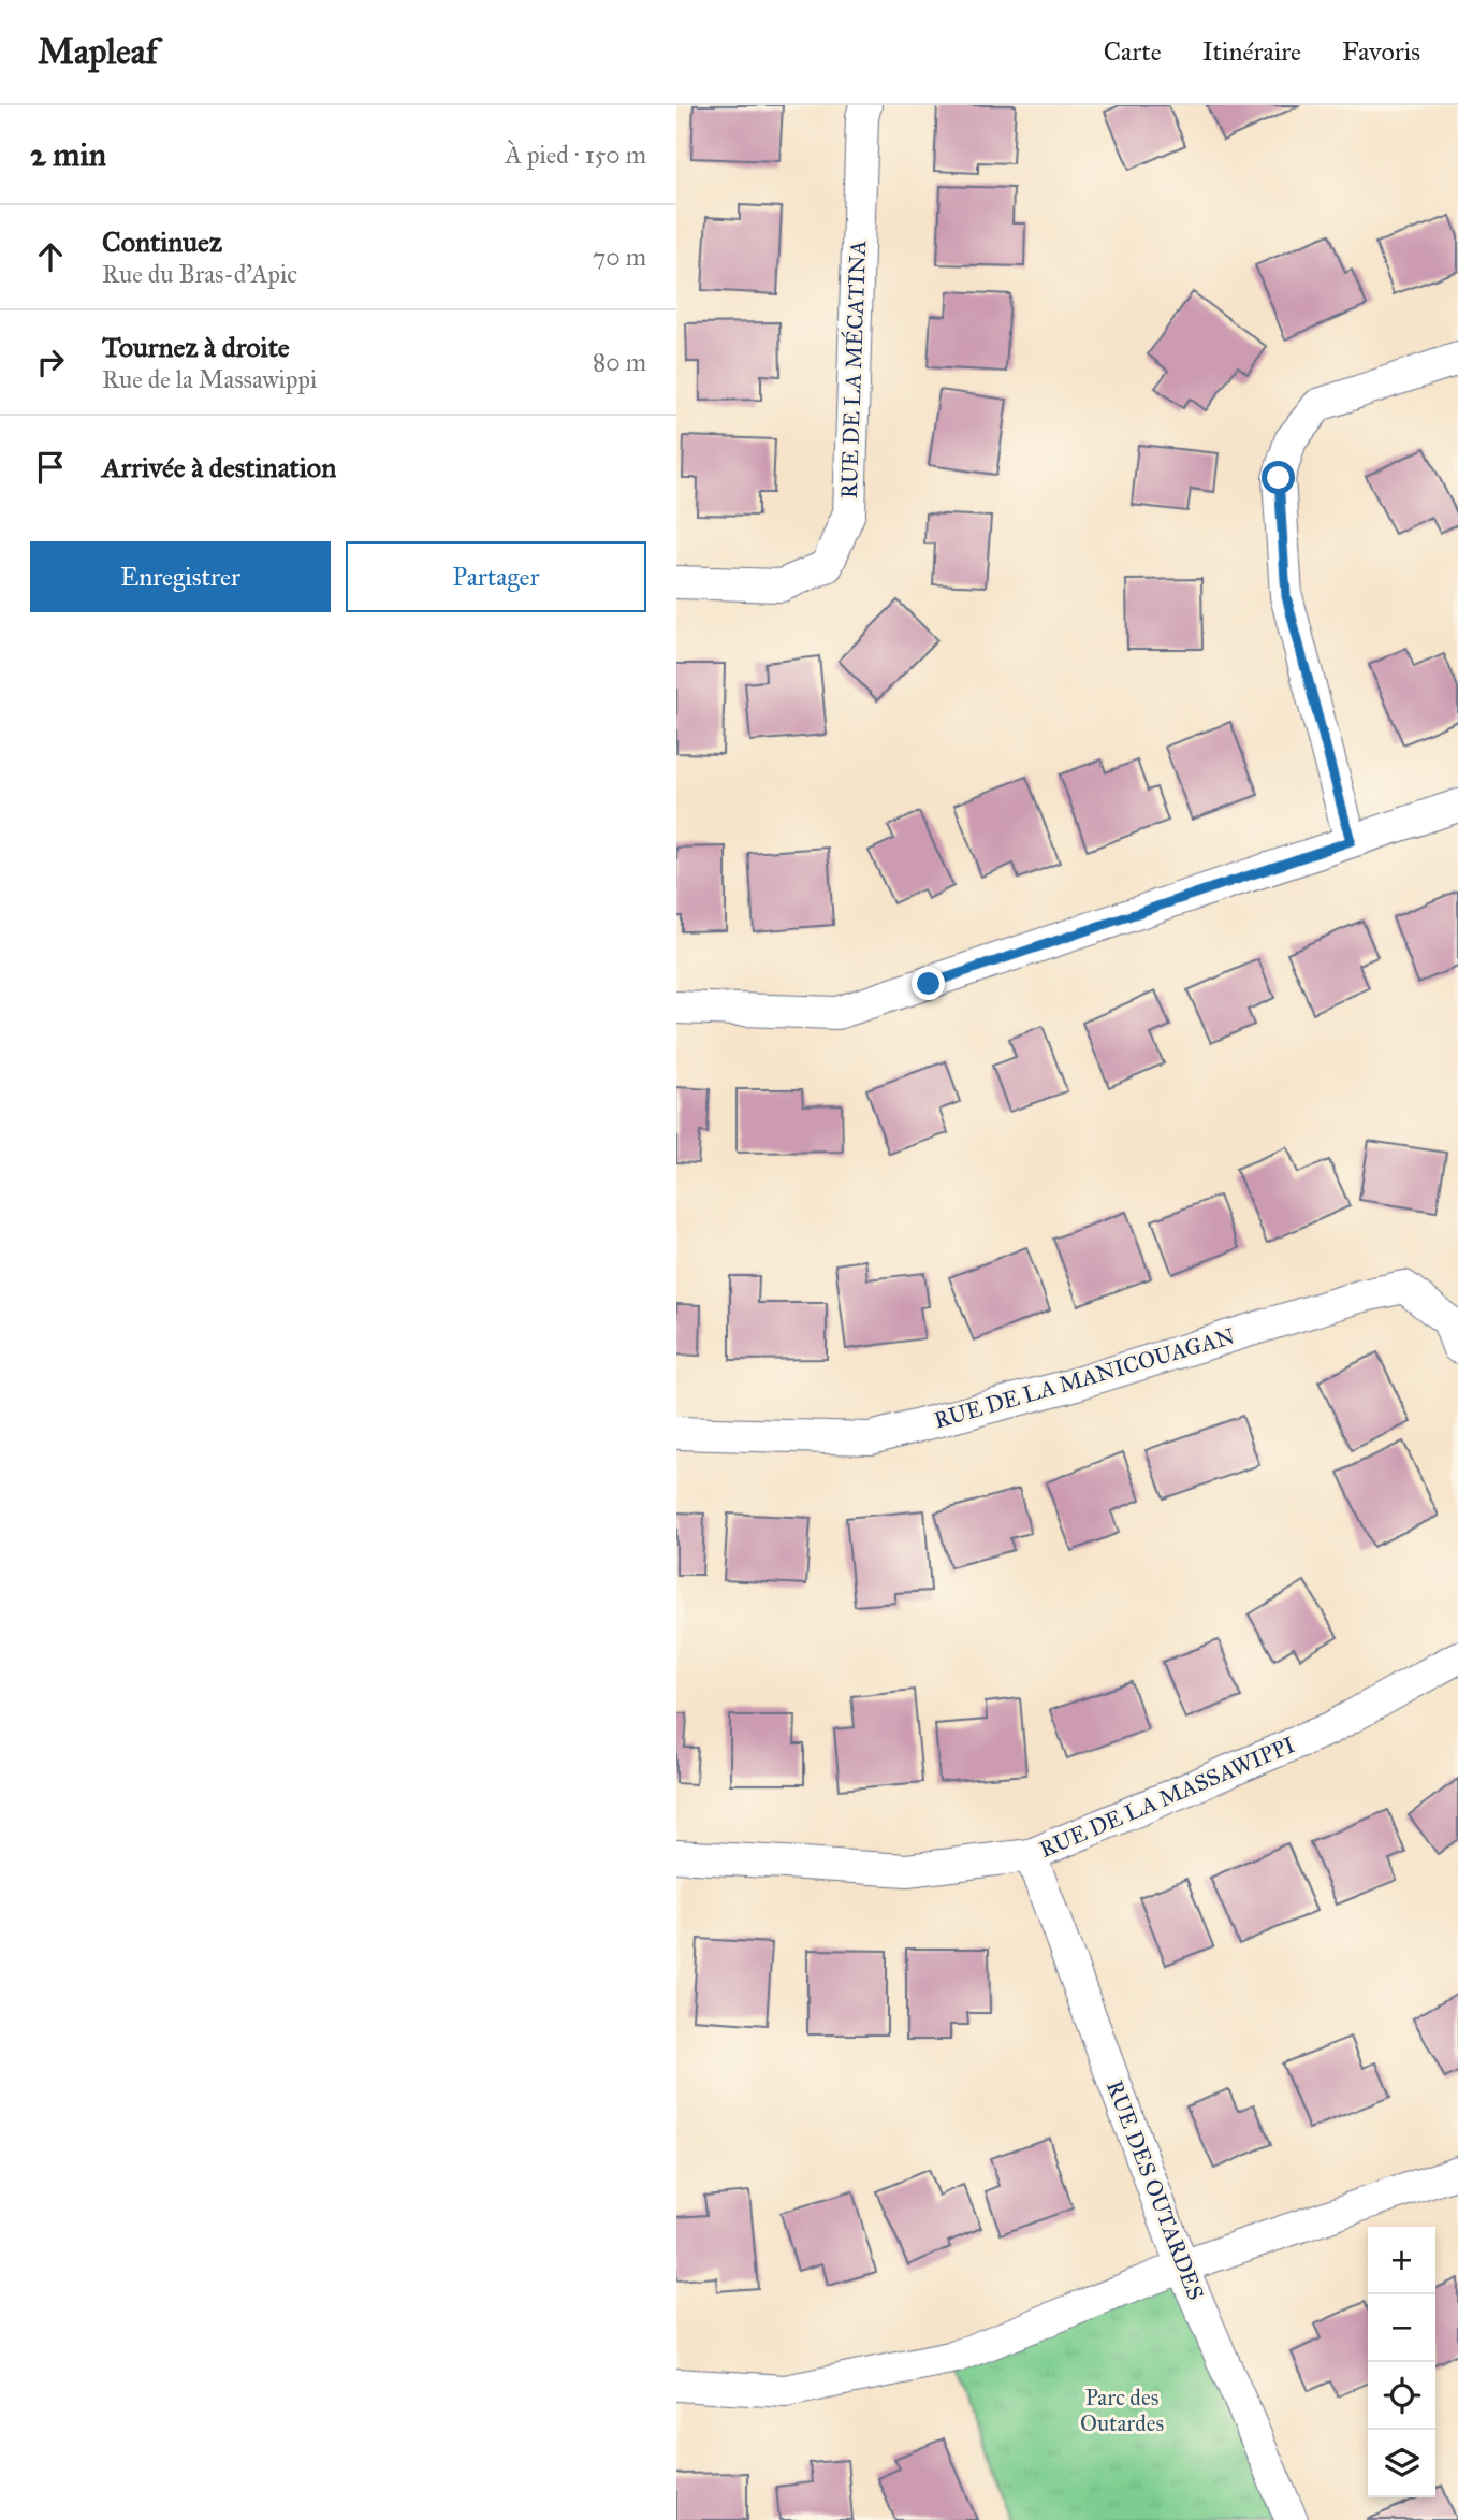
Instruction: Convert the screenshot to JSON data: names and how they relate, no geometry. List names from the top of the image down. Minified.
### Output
{"streets":{"street":["RUE DE LA MÉCATINA","RUE DE LA MANICOUAGAN","RUE DE LA MASSAWIPPI","RUE DES OUTARDES"]},"crossings":[["RUE DE LA MASSAWIPPI","RUE DES OUTARDES"]],"parks":["Parc des Outardes"],"page":{"header":"Mapleaf","nav":["Carte","Itinéraire","Favoris"],"heading":["2 min","À pied · 150 m"],"list":[["Continuez","Rue du Bras-d'Apic","70 m"],["Tournez à droite","Rue de la Massawippi","80 m"],"Arrivée à destination"],"buttons":["Enregistrer","Partager"],"map_buttons":["+","−"]}}
